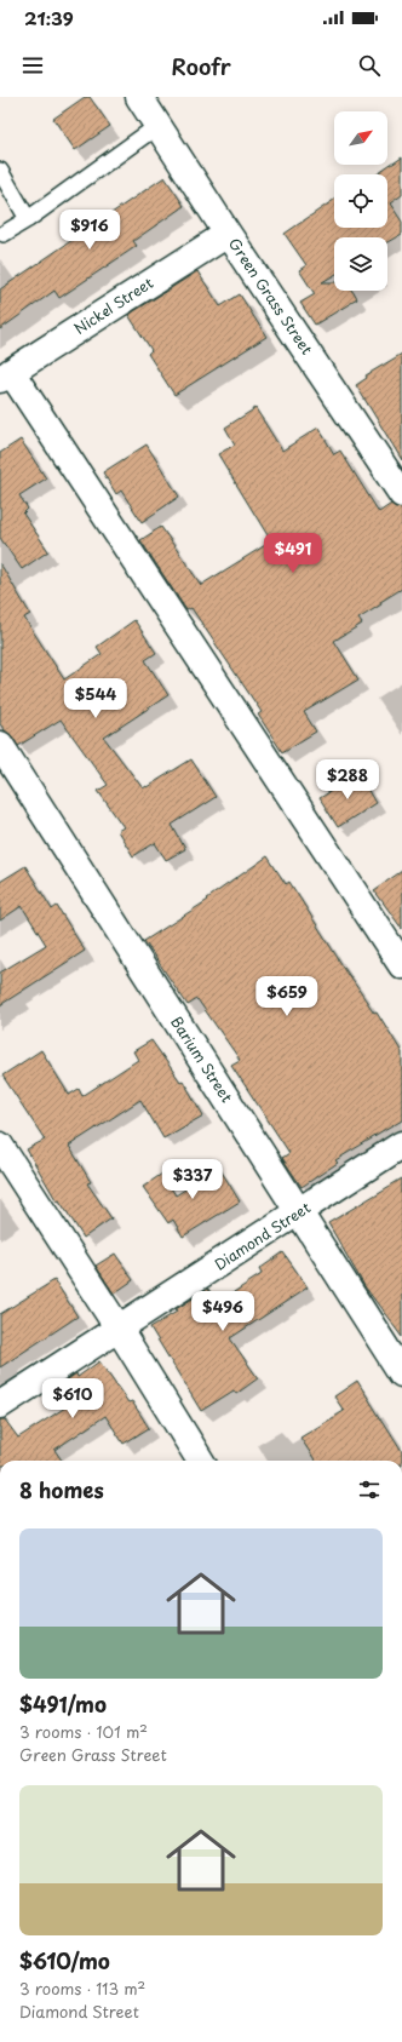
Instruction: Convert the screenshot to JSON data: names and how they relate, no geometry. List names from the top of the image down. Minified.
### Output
{"streets":{"street":["Green Grass Street","Nickel Street","Barium Street","Diamond Street"]},"crossings":[["Green Grass Street","Nickel Street"],["Barium Street","Diamond Street"]],"north":"top right","page":{"status":"21:39","header":"Roofr","price":["$916","$491","$544","$288","$659","$337","$496","$610"],"heading":"8 homes","list":[{"name":"$491/mo","note":"3 rooms · 101 m² · Green Grass Street"},{"name":"$610/mo","note":"3 rooms · 113 m² · Diamond Street"}]}}
